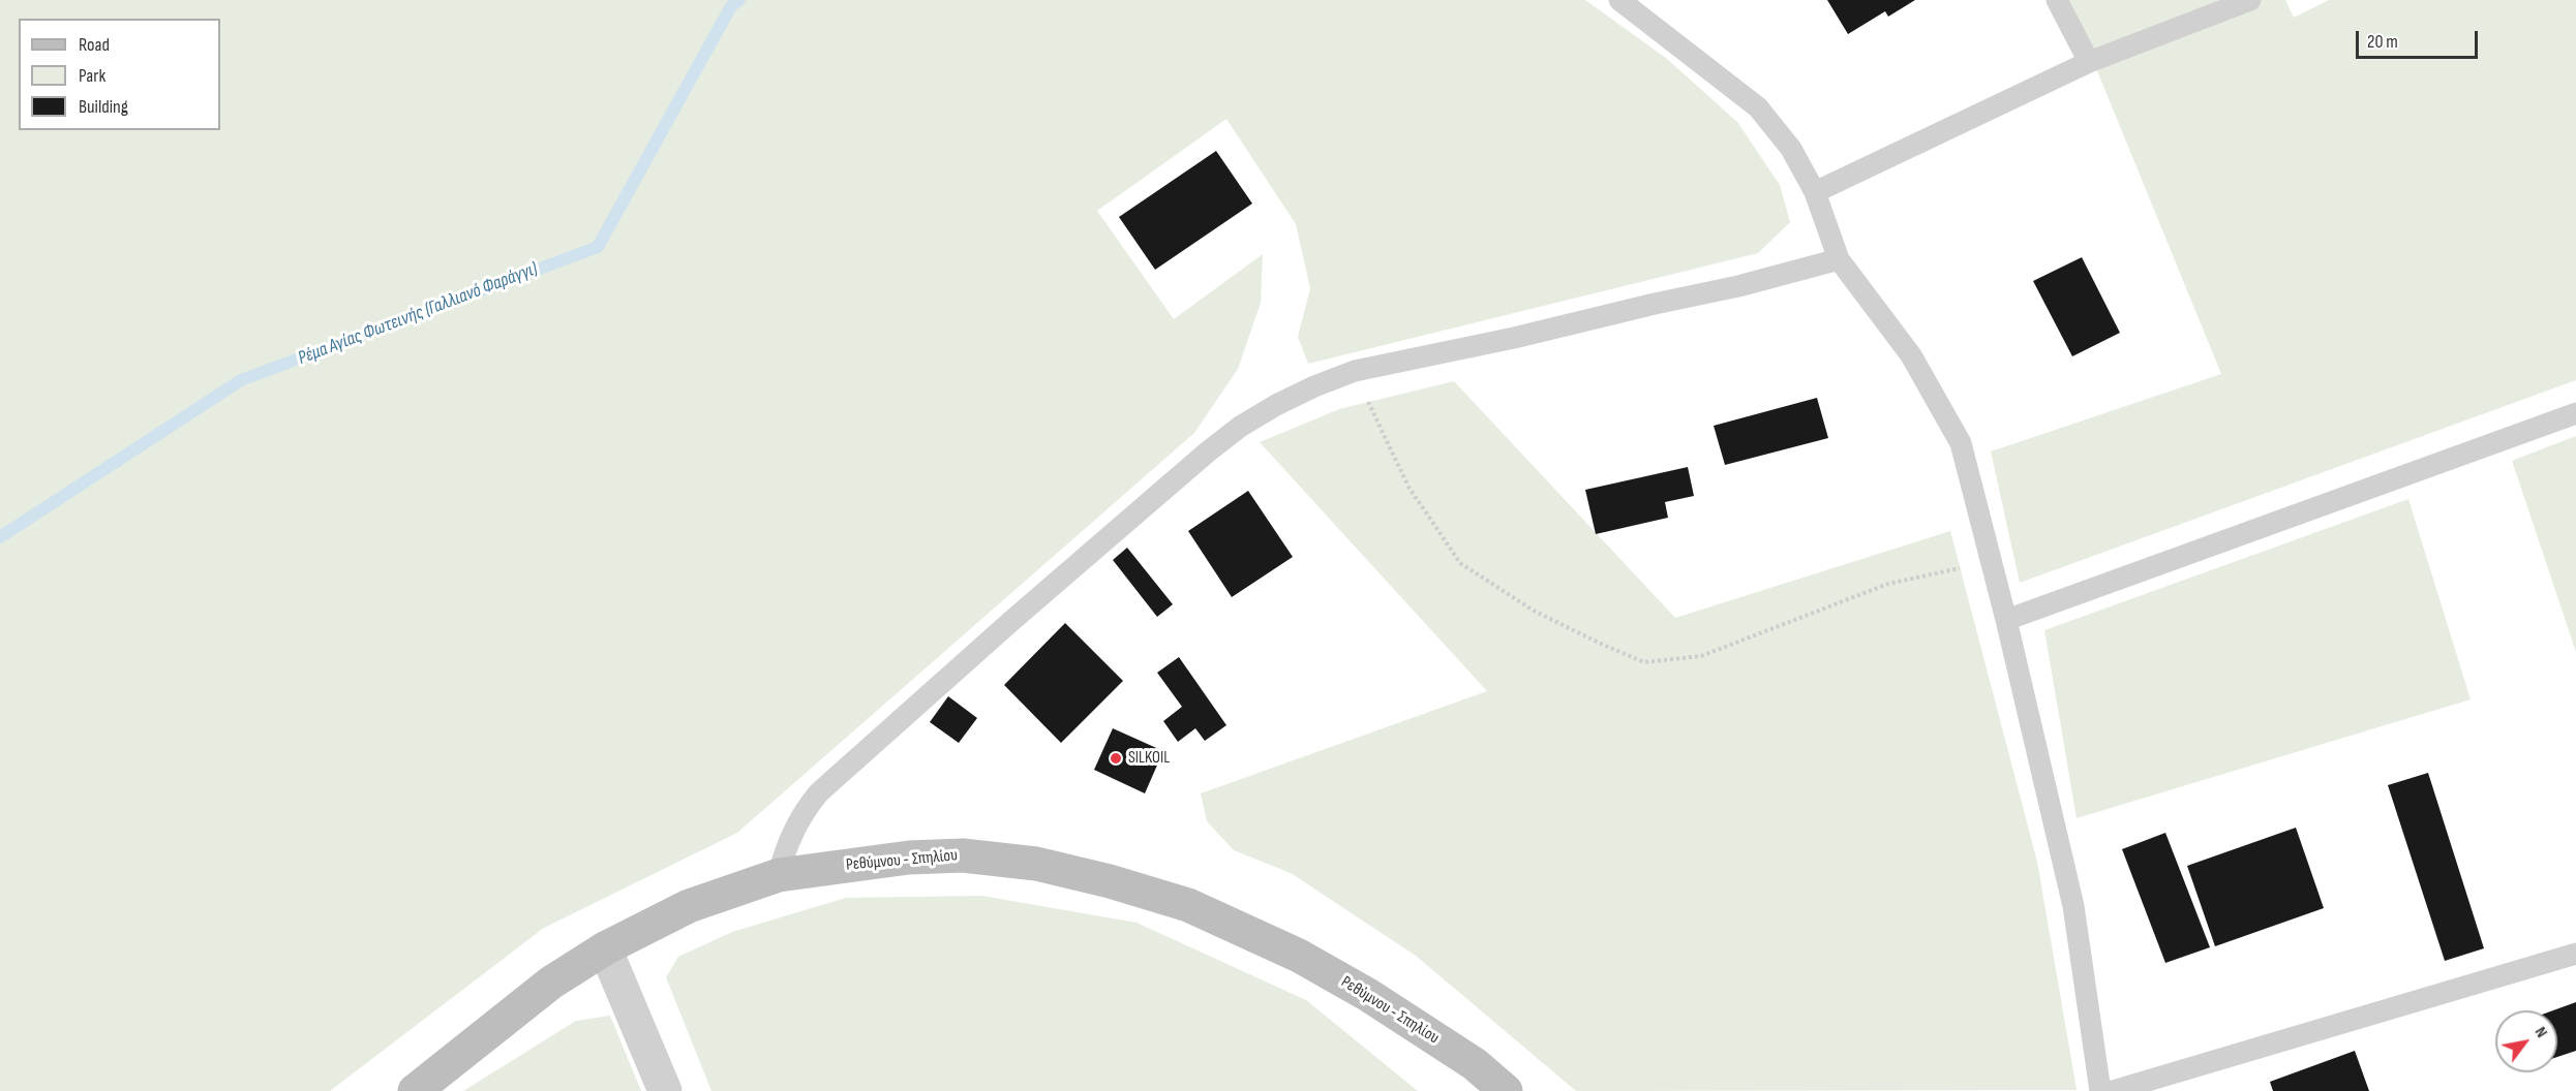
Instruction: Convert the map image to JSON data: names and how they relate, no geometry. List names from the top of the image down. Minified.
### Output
{"streets":{"main road":["Ρεθύμνου - Σπηλίου"]},"water":["Ρέμα Αγίας Φωτεινής (Γαλλιανό Φαράγγι)"],"places":["SILKOIL"],"legend":["Road","Park","Building"],"scale_bar":"20 m","north":"top right"}
